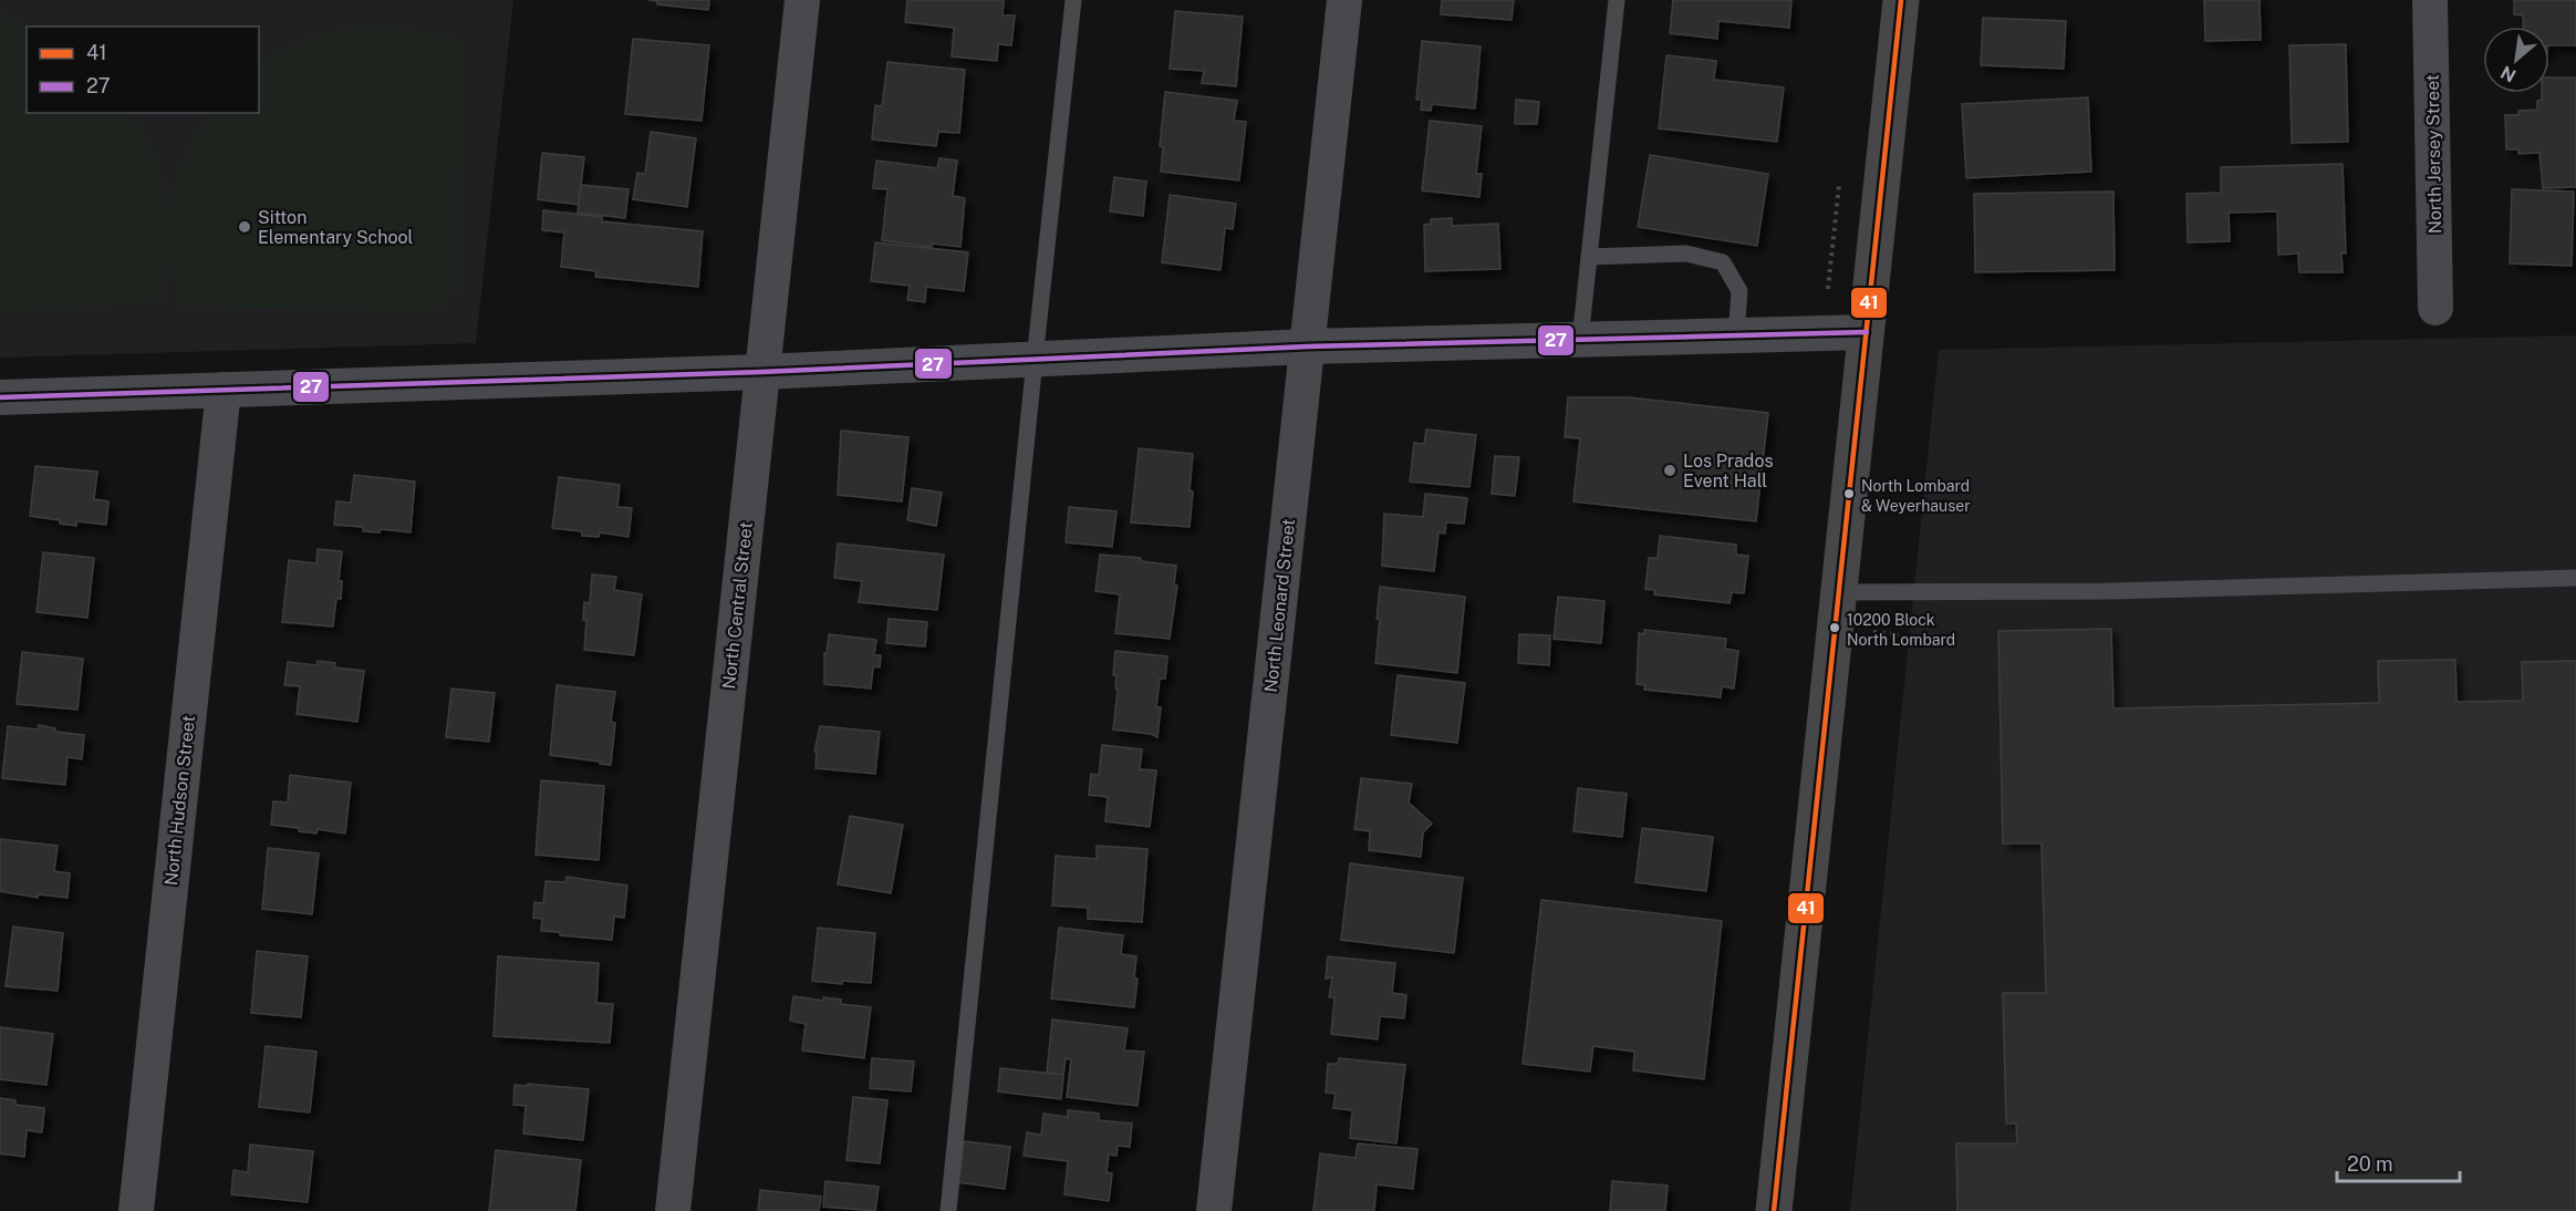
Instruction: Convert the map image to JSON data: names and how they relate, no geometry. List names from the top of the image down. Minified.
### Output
{"streets":{"street":["North Jersey Street","North Central Street","North Leonard Street","North Hudson Street"]},"places":["Sitton Elementary School","Los Prados Event Hall","North Lombard & Weyerhauser","10200 Block North Lombard"],"lines":["transit line 41","transit line 27"],"legend":["41","27"],"scale_bar":"20 m","north":"bottom left"}
